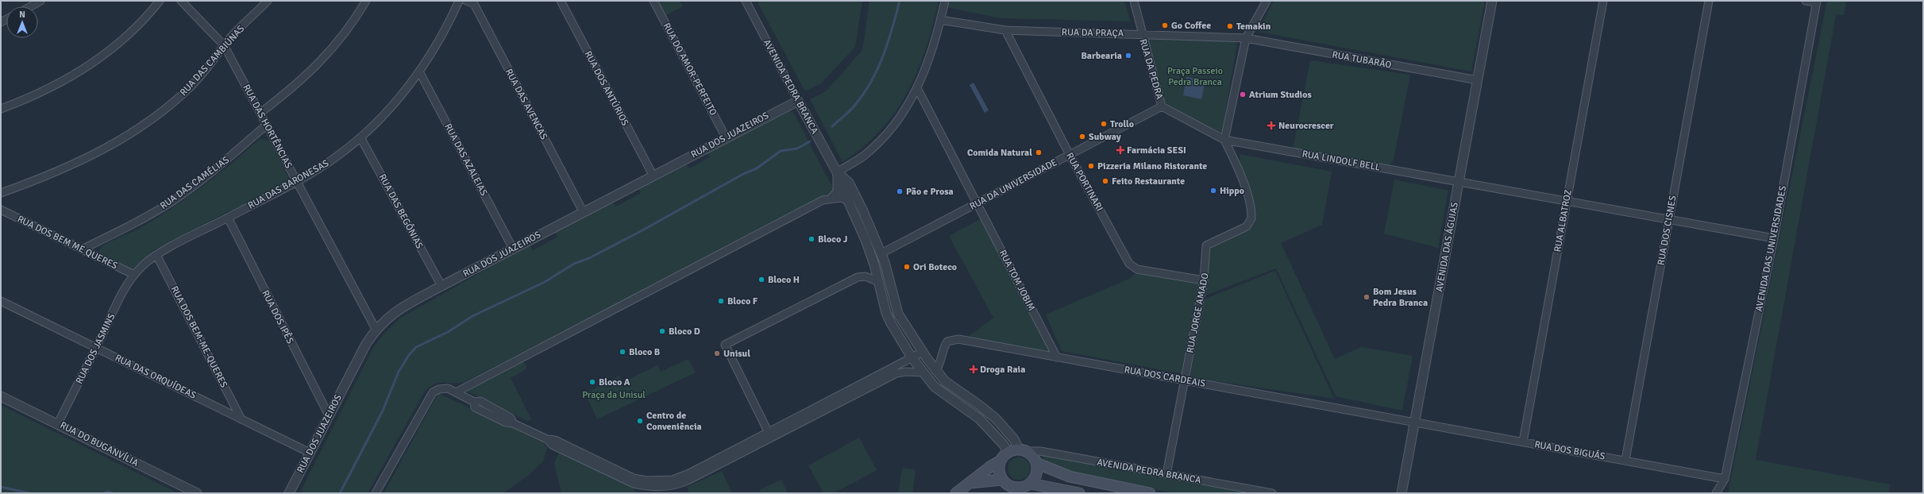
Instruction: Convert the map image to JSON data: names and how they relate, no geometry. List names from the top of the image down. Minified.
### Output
{"streets":{"street":["RUA DA PRAÇA","RUA TUBARÃO","RUA DAS CAMBIÚNAS","RUA DO AMOR-PERFEITO","RUA DA PEDRA","AVENIDA PEDRA BRANCA","RUA DOS ANTÚRIOS","RUA DAS AVENCAS","RUA DAS HORTÊNCIAS","RUA DOS JUAZEIROS","RUA DAS AZALEIAS","RUA LINDOLF BELL","RUA PORTINARI","RUA DAS CAMÉLIAS","RUA DAS BARONESAS","RUA DA UNIVERSIDADE","RUA DAS BEGÔNIAS","RUA ALBATROZ","RUA DOS CISNES","RUA DOS BEM ME QUERES","AVENIDA DAS ÁGUIAS","AVENIDA DAS UNIVERSIDADES","RUA TOM JOBIM","RUA JORGE AMADO","RUA DOS IPÊS","RUA DOS BEM-ME-QUERES","RUA DOS JASMINS","RUA DAS ORQUÍDEAS","RUA DOS CARDEAIS","RUA DO BUGANVÍLIA","RUA DOS BIGUÁS"]},"crossings":[["RUA DA PRAÇA","RUA TUBARÃO"],["RUA DA PRAÇA","RUA DA PEDRA"],["RUA DA PRAÇA","RUA PORTINARI"],["RUA TUBARÃO","AVENIDA DAS ÁGUIAS"],["RUA DAS CAMBIÚNAS","RUA DAS HORTÊNCIAS"],["RUA DO AMOR-PERFEITO","RUA DOS JUAZEIROS"],["RUA DA PEDRA","RUA LINDOLF BELL"],["RUA DA PEDRA","RUA DA UNIVERSIDADE"],["RUA DA PEDRA","RUA JORGE AMADO"],["AVENIDA PEDRA BRANCA","RUA DOS JUAZEIROS"],["AVENIDA PEDRA BRANCA","RUA DA UNIVERSIDADE"],["AVENIDA PEDRA BRANCA","RUA JORGE AMADO"],["AVENIDA PEDRA BRANCA","RUA DOS CARDEAIS"],["RUA DOS ANTÚRIOS","RUA DOS JUAZEIROS"],["RUA DAS AVENCAS","RUA DOS JUAZEIROS"],["RUA DAS HORTÊNCIAS","RUA DOS JUAZEIROS"],["RUA DAS HORTÊNCIAS","RUA DAS CAMÉLIAS"],["RUA DAS HORTÊNCIAS","RUA DAS BARONESAS"],["RUA DOS JUAZEIROS","RUA DAS AZALEIAS"],["RUA DOS JUAZEIROS","RUA DAS BEGÔNIAS"],["RUA DOS JUAZEIROS","RUA DOS IPÊS"],["RUA DOS JUAZEIROS","RUA DAS ORQUÍDEAS"],["RUA DAS AZALEIAS","RUA DAS BARONESAS"],["RUA LINDOLF BELL","RUA ALBATROZ"],["RUA LINDOLF BELL","RUA DOS CISNES"],["RUA LINDOLF BELL","AVENIDA DAS ÁGUIAS"],["RUA LINDOLF BELL","AVENIDA DAS UNIVERSIDADES"],["RUA LINDOLF BELL","RUA JORGE AMADO"],["RUA PORTINARI","RUA DA UNIVERSIDADE"],["RUA PORTINARI","RUA JORGE AMADO"],["RUA DAS CAMÉLIAS","RUA DOS BEM ME QUERES"],["RUA DAS BARONESAS","RUA DAS BEGÔNIAS"],["RUA DAS BARONESAS","RUA DOS BEM ME QUERES"],["RUA DAS BARONESAS","RUA DOS IPÊS"],["RUA DAS BARONESAS","RUA DOS BEM-ME-QUERES"],["RUA DAS BARONESAS","RUA DOS JASMINS"],["RUA DA UNIVERSIDADE","RUA TOM JOBIM"],["RUA ALBATROZ","RUA DOS BIGUÁS"],["RUA DOS CISNES","RUA DOS BIGUÁS"],["RUA DOS BEM ME QUERES","RUA DOS JASMINS"],["AVENIDA DAS ÁGUIAS","RUA DOS CARDEAIS"],["AVENIDA DAS ÁGUIAS","RUA DOS BIGUÁS"],["AVENIDA DAS UNIVERSIDADES","RUA DOS BIGUÁS"],["RUA TOM JOBIM","RUA DOS CARDEAIS"],["RUA JORGE AMADO","RUA DOS CARDEAIS"],["RUA DOS BEM-ME-QUERES","RUA DAS ORQUÍDEAS"],["RUA DOS JASMINS","RUA DAS ORQUÍDEAS"],["RUA DOS JASMINS","RUA DO BUGANVÍLIA"],["RUA DOS CARDEAIS","RUA DOS BIGUÁS"]],"parks":["Praça Passeio Pedra Branca","Praça da Unisul"],"places":{"other":["Go Coffee","Temakin","Barbearia","Atrium Studios","Trollo","Subway","Comida Natural","Pizzeria Milano Ristorante","Feito Restaurante","Hippo","Pão e Prosa","Bloco J","Ori Boteco","Bloco H","Bom Jesus Pedra Branca","Bloco F","Bloco D","Bloco B","Unisul","Bloco A","Centro de Conveniência"],"health":["Neurocrescer","Farmácia SESI","Droga Raia"]},"north":"top"}
